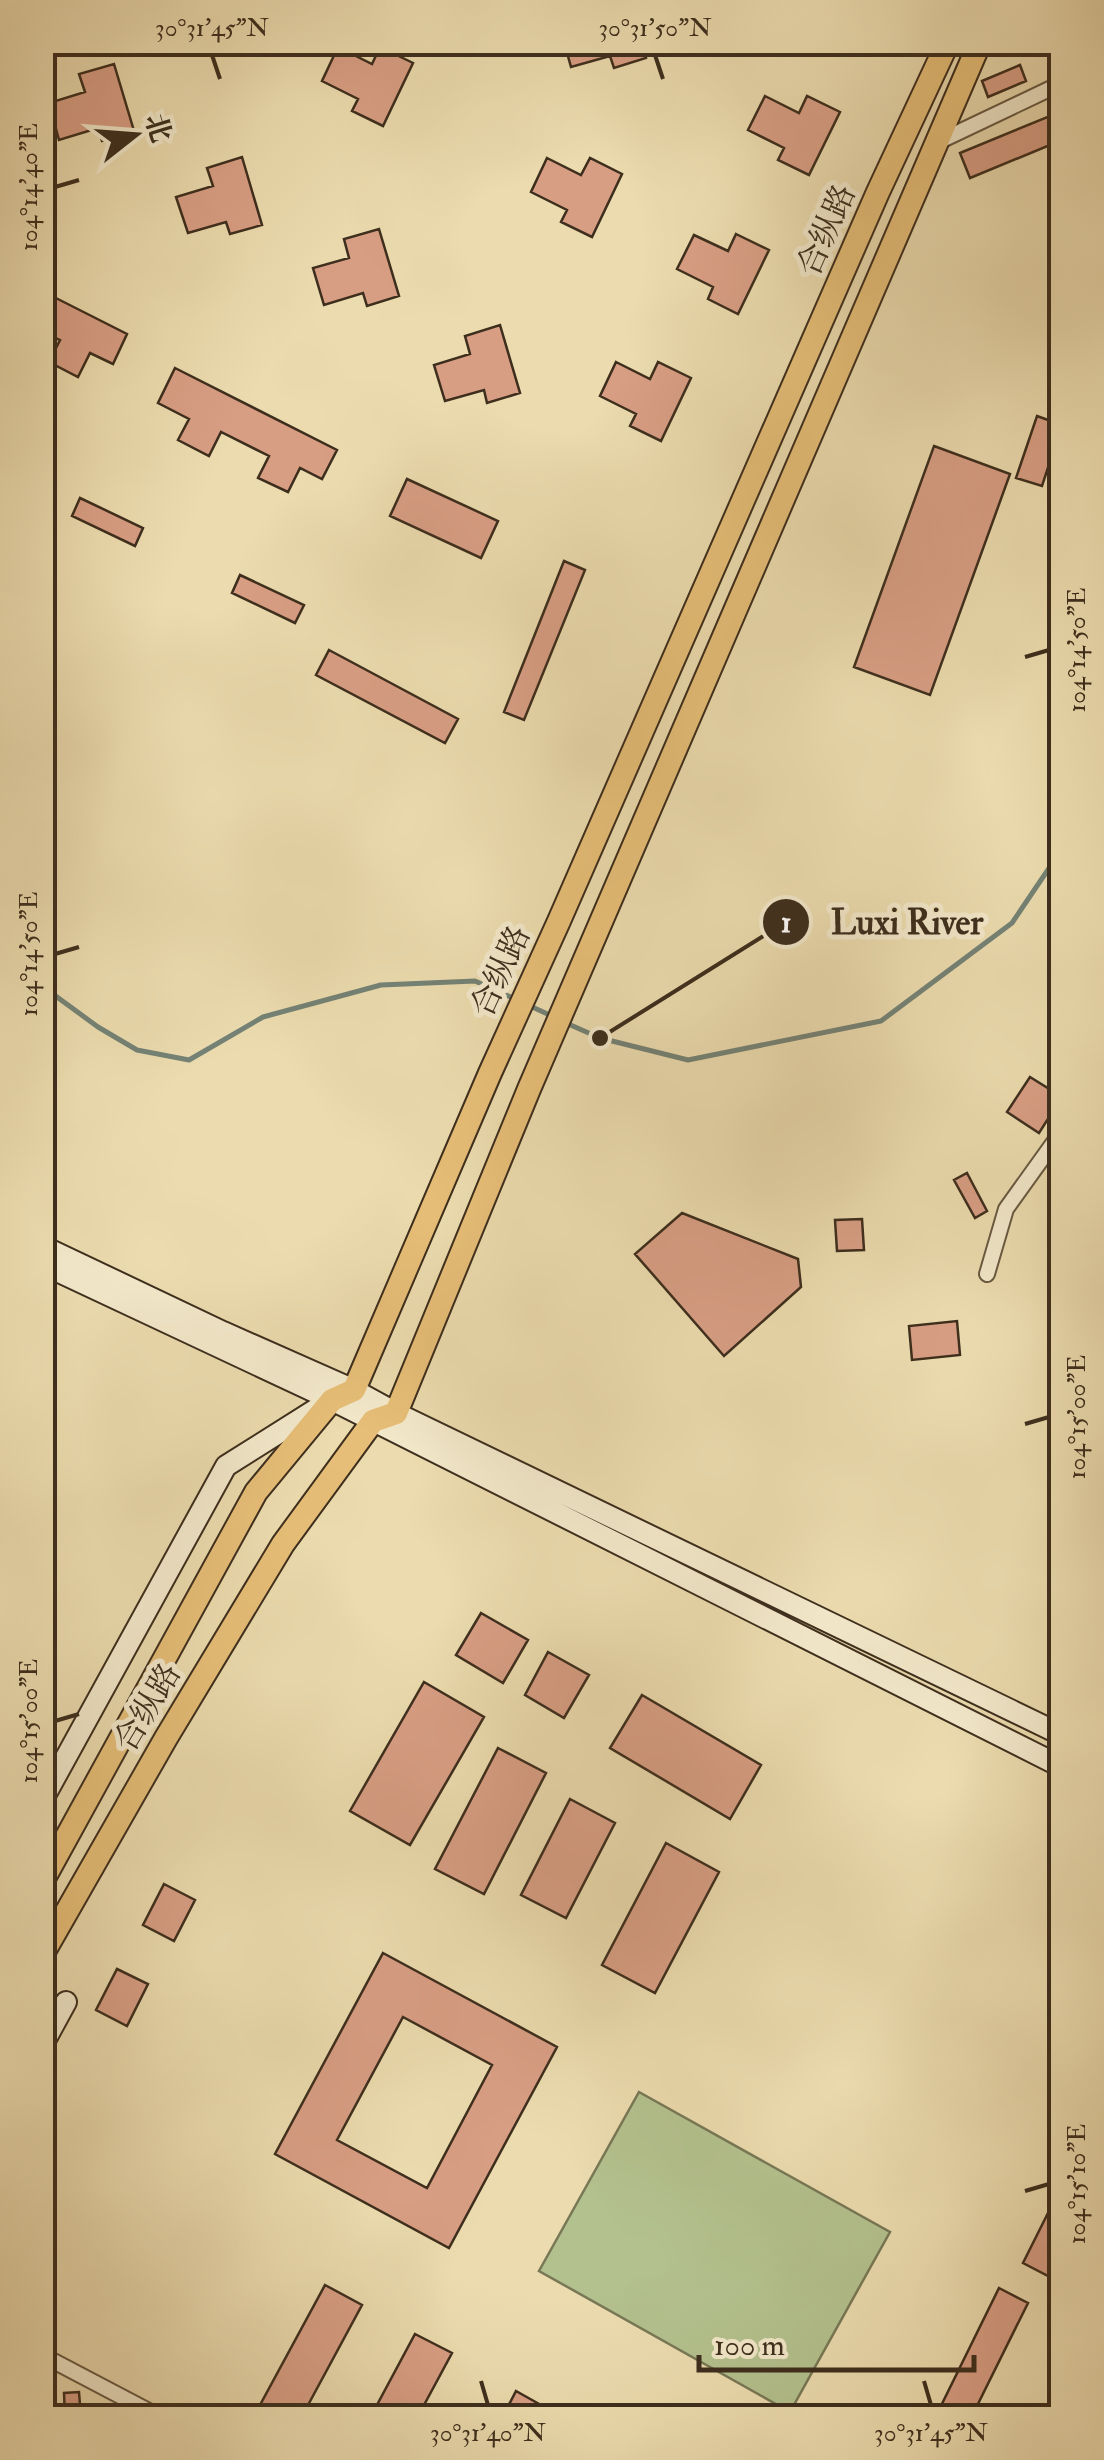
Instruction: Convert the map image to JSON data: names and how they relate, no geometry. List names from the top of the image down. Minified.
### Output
{"streets":{"main road":["合纵路"]},"places":["Luxi River"],"scale_bar":"100 m","north":"right","coordinates":["30°31'45\"N","30°31'50\"N","104°14'40\"E","104°14'50\"E","104°15'00\"E","104°15'10\"E","30°31'40\"N"]}
